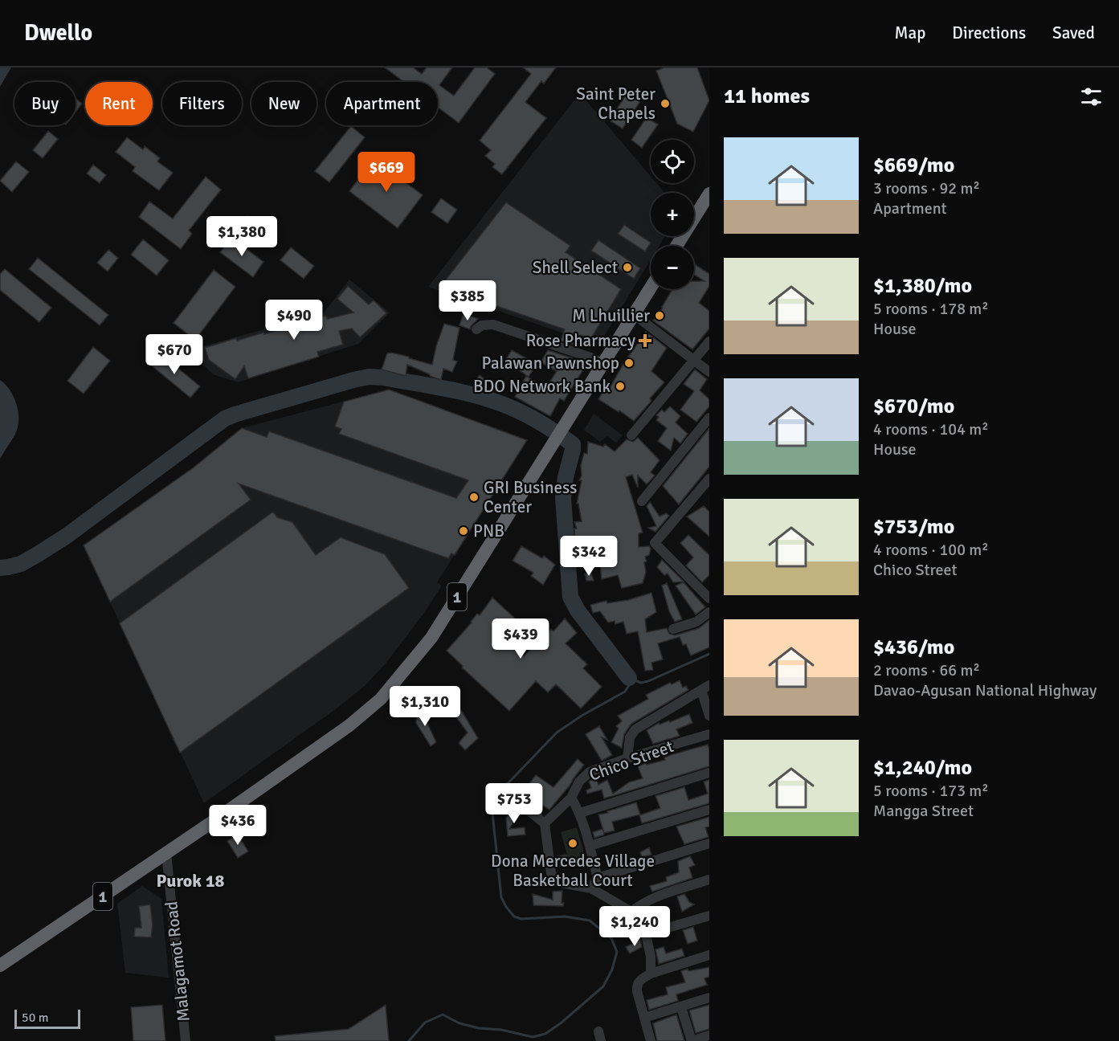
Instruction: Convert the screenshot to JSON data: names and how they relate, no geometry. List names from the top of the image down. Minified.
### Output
{"streets":{"highway":["1"],"street":["Chico Street","Malagamot Road"]},"crossings":[["1","Malagamot Road"]],"districts":["Purok 18"],"places":{"other":["Saint Peter Chapels","Shell Select","M Lhuillier","Palawan Pawnshop","BDO Network Bank","GRI Business Center","PNB","Dona Mercedes Village Basketball Court"],"health":["Rose Pharmacy"]},"scale_bar":"50 m","page":{"header":"Dwello","nav":["Map","Directions","Saved"],"heading":"11 homes","chip":["Buy","Rent","Filters","New","Apartment"],"list":[{"name":"$669/mo","note":"3 rooms · 92 m² · Apartment"},{"name":"$1,380/mo","note":"5 rooms · 178 m² · House"},{"name":"$670/mo","note":"4 rooms · 104 m² · House"},{"name":"$753/mo","note":"4 rooms · 100 m² · Chico Street"},{"name":"$436/mo","note":"2 rooms · 66 m² · Davao-Agusan National Highway"},{"name":"$1,240/mo","note":"5 rooms · 173 m² · Mangga Street"}],"map_buttons":["+","−"],"price":["$669","$1,380","$385","$490","$670","$342","$439","$1,310","$753","$436","$1,240"],"scale":"50 m"}}
